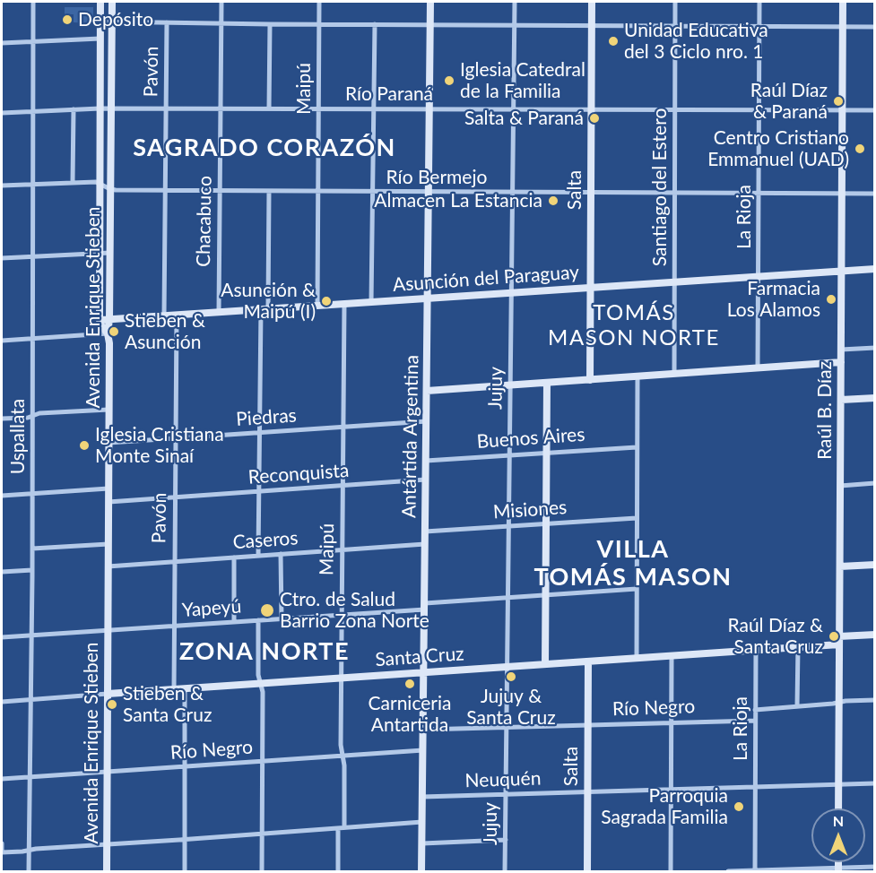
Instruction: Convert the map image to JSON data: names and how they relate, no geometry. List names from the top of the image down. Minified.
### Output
{"streets":{"main road":["Salta","Asunción del Paraguay","Avenida Enrique Stieben","Raúl B. Díaz","Antártida Argentina","Santa Cruz"],"street":["Pavón","Maipú","Río Paraná","Río Bermejo","Santiago del Estero","La Rioja","Chacabuco","Jujuy","Piedras","Uspallata","Buenos Aires","Reconquista","Misiones","Caseros","Yapeyú","Río Negro","Neuquén"]},"crossings":[["Pavón","Río Paraná"],["Pavón","Río Bermejo"],["Pavón","Asunción del Paraguay"],["Pavón","Piedras"],["Pavón","Reconquista"],["Pavón","Caseros"],["Pavón","Yapeyú"],["Pavón","Santa Cruz"],["Maipú","Río Paraná"],["Maipú","Río Bermejo"],["Maipú","Asunción del Paraguay"],["Maipú","Piedras"],["Maipú","Reconquista"],["Maipú","Caseros"],["Maipú","Yapeyú"],["Maipú","Santa Cruz"],["Maipú","Río Negro"],["Río Paraná","Santiago del Estero"],["Río Paraná","Salta"],["Río Paraná","La Rioja"],["Río Paraná","Chacabuco"],["Río Paraná","Avenida Enrique Stieben"],["Río Paraná","Jujuy"],["Río Paraná","Raúl B. Díaz"],["Río Paraná","Uspallata"],["Río Paraná","Antártida Argentina"],["Río Bermejo","Santiago del Estero"],["Río Bermejo","Salta"],["Río Bermejo","La Rioja"],["Río Bermejo","Chacabuco"],["Río Bermejo","Avenida Enrique Stieben"],["Río Bermejo","Jujuy"],["Río Bermejo","Raúl B. Díaz"],["Río Bermejo","Uspallata"],["Río Bermejo","Antártida Argentina"],["Santiago del Estero","Asunción del Paraguay"],["Salta","Asunción del Paraguay"],["Salta","Santa Cruz"],["Salta","Río Negro"],["Salta","Neuquén"],["La Rioja","Asunción del Paraguay"],["La Rioja","Santa Cruz"],["La Rioja","Río Negro"],["La Rioja","Neuquén"],["Chacabuco","Asunción del Paraguay"],["Asunción del Paraguay","Avenida Enrique Stieben"],["Asunción del Paraguay","Jujuy"],["Asunción del Paraguay","Raúl B. Díaz"],["Asunción del Paraguay","Antártida Argentina"],["Avenida Enrique Stieben","Piedras"],["Avenida Enrique Stieben","Reconquista"],["Avenida Enrique Stieben","Caseros"],["Avenida Enrique Stieben","Yapeyú"],["Avenida Enrique Stieben","Santa Cruz"],["Avenida Enrique Stieben","Río Negro"],["Jujuy","Buenos Aires"],["Jujuy","Misiones"],["Jujuy","Yapeyú"],["Jujuy","Santa Cruz"],["Jujuy","Río Negro"],["Jujuy","Neuquén"],["Raúl B. Díaz","Santa Cruz"],["Raúl B. Díaz","Neuquén"],["Piedras","Antártida Argentina"],["Uspallata","Yapeyú"],["Uspallata","Santa Cruz"],["Uspallata","Río Negro"],["Antártida Argentina","Buenos Aires"],["Antártida Argentina","Reconquista"],["Antártida Argentina","Misiones"],["Antártida Argentina","Caseros"],["Antártida Argentina","Yapeyú"],["Antártida Argentina","Santa Cruz"],["Antártida Argentina","Río Negro"],["Antártida Argentina","Neuquén"]],"districts":["SAGRADO CORAZÓN","TOMÁS MASON NORTE","VILLA TOMÁS MASON","ZONA NORTE"],"places":["Depósito","Unidad Educativa del 3 Ciclo nro. 1","Iglesia Catedral de la Familia","Raúl Díaz & Paraná","Salta & Paraná","Centro Cristiano Emmanuel (UAD)","Almacen La Estancia","Farmacia Los Alamos","Asunción & Maipú (I)","Stieben & Asunción","Iglesia Cristiana Monte Sinaí","Ctro. de Salud Barrio Zona Norte","Raúl Díaz & Santa Cruz","Jujuy & Santa Cruz","Carniceria Antartida","Stieben & Santa Cruz","Parroquia Sagrada Familia"],"north":"top"}
